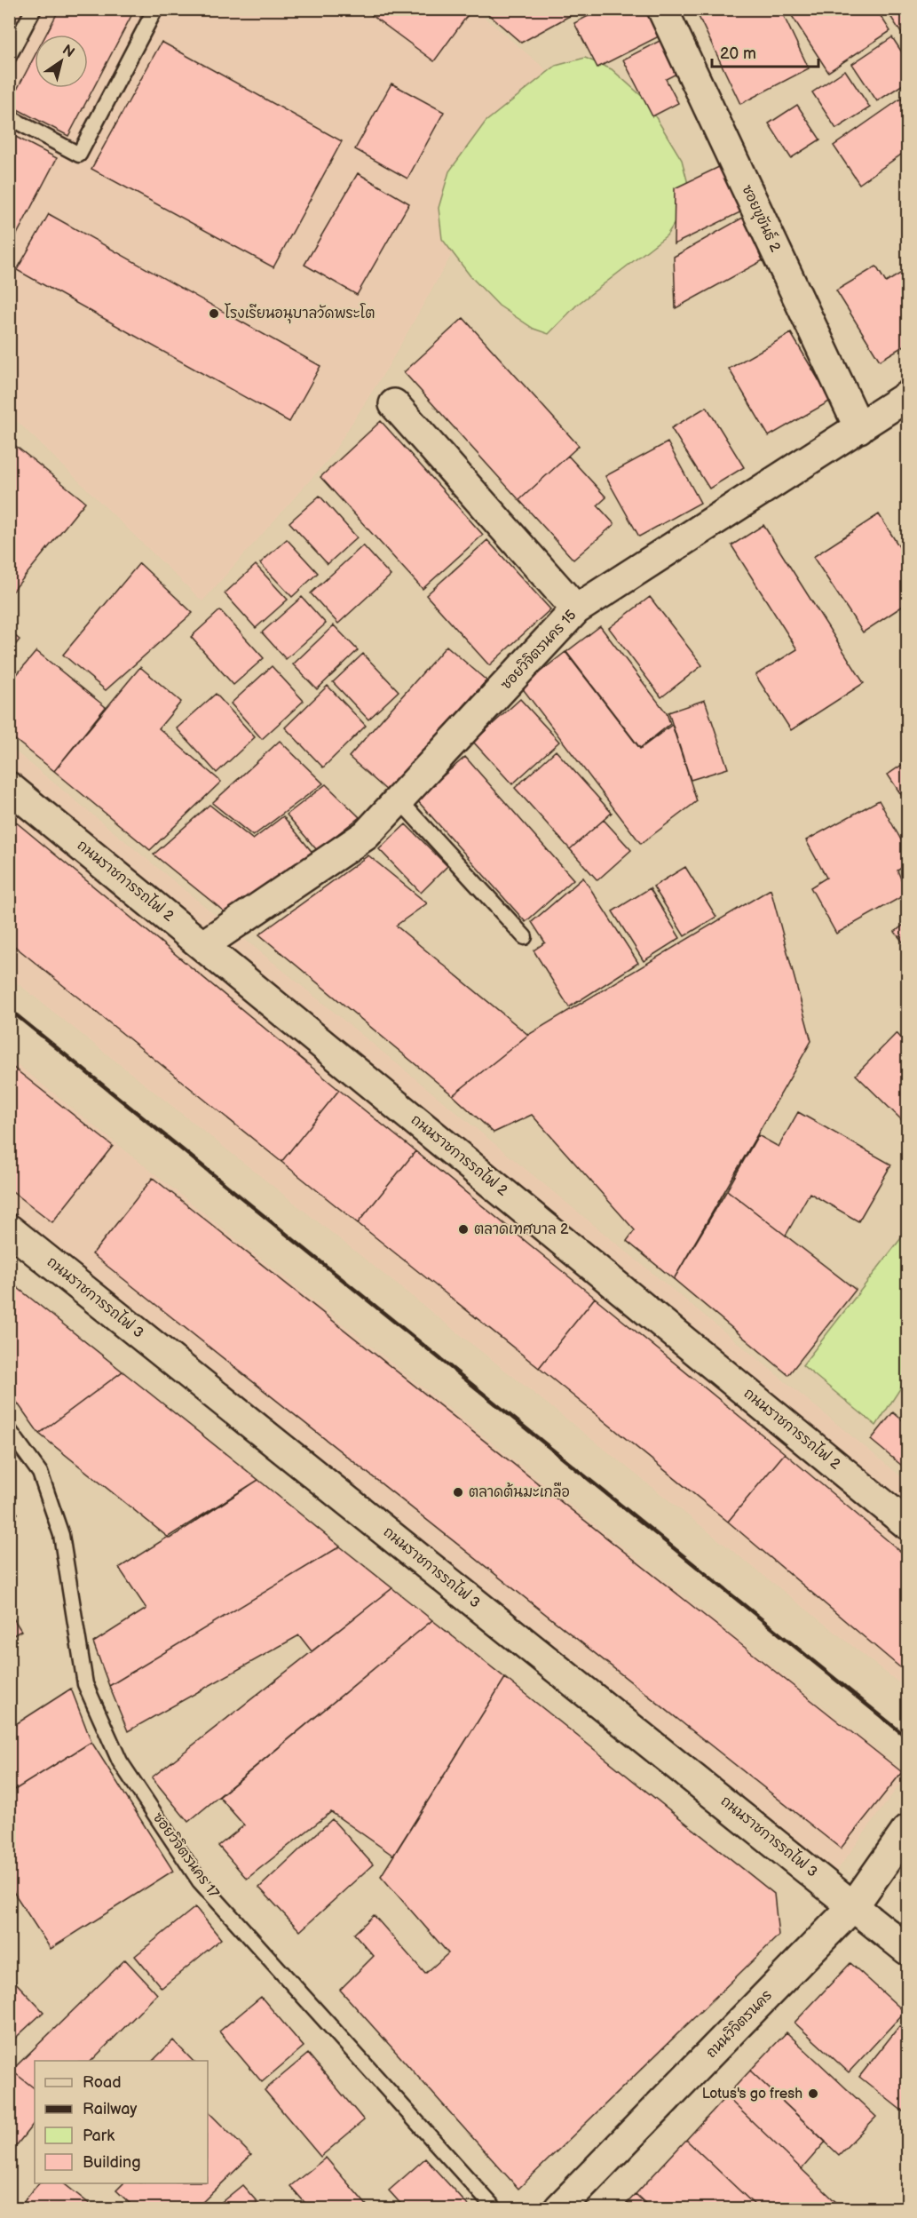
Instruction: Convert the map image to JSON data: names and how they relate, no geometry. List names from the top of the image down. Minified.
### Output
{"streets":{"street":["ซอยขุขันธ์ 2","ซอยวิจิตรนคร 15","ถนนราชการรถไฟ 2","ถนนราชการรถไฟ 3","ถนนวิจิตรนคร"],"lane":["ซอยวิจิตรนคร 17"]},"crossings":[["ซอยขุขันธ์ 2","ซอยวิจิตรนคร 15"],["ซอยวิจิตรนคร 15","ถนนราชการรถไฟ 2"],["ถนนราชการรถไฟ 3","ถนนวิจิตรนคร"]],"places":["โรงเรียนอนุบาลวัดพระโต","ตลาดเทศบาล 2","ตลาดต้นมะเกลือ","Lotus's go fresh"],"legend":["Road","Railway","Park","Building"],"scale_bar":"20 m","north":"top right"}
